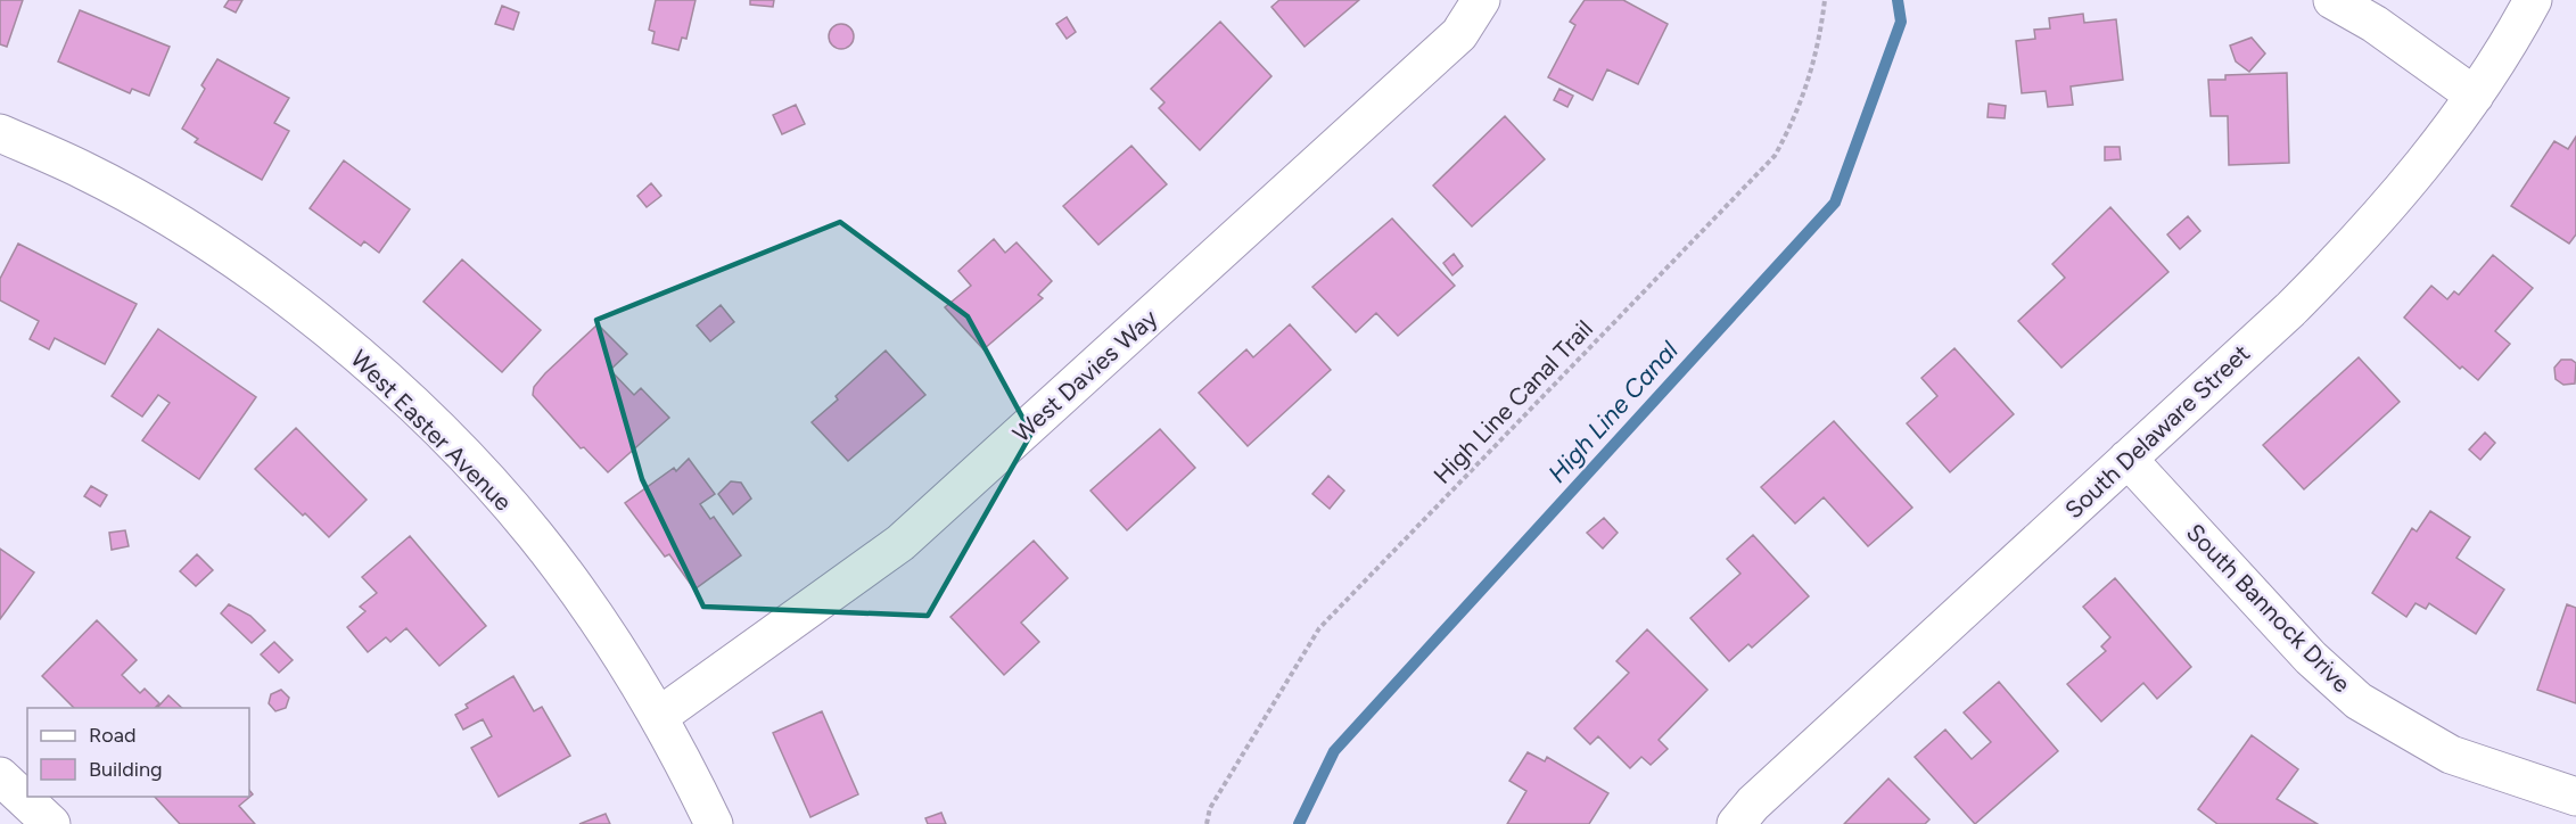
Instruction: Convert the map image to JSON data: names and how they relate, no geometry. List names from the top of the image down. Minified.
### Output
{"streets":{"street":["West Davies Way","West Easter Avenue","South Delaware Street","South Bannock Drive"],"path":["High Line Canal Trail"]},"crossings":[["West Davies Way","West Easter Avenue"],["South Delaware Street","South Bannock Drive"]],"water":["High Line Canal"],"legend":["Road","Building"]}
